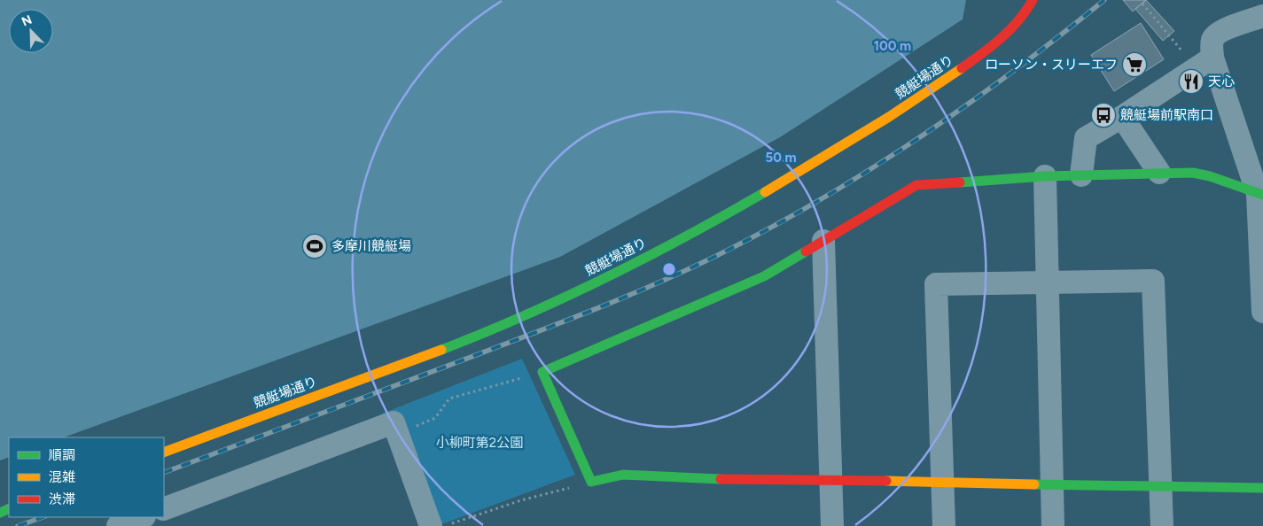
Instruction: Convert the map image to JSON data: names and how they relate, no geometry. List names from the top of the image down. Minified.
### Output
{"streets":{"street":["競艇場通り"]},"parks":["小柳町第2公園"],"places":{"supermarket":["ローソン・スリーエフ"],"restaurant":["天心"],"bus stop":["競艇場前駅南口"],"sports":["多摩川競艇場"]},"legend":["順調","混雑","渋滞"],"north":"top left","rings":["100 m","50 m"]}
